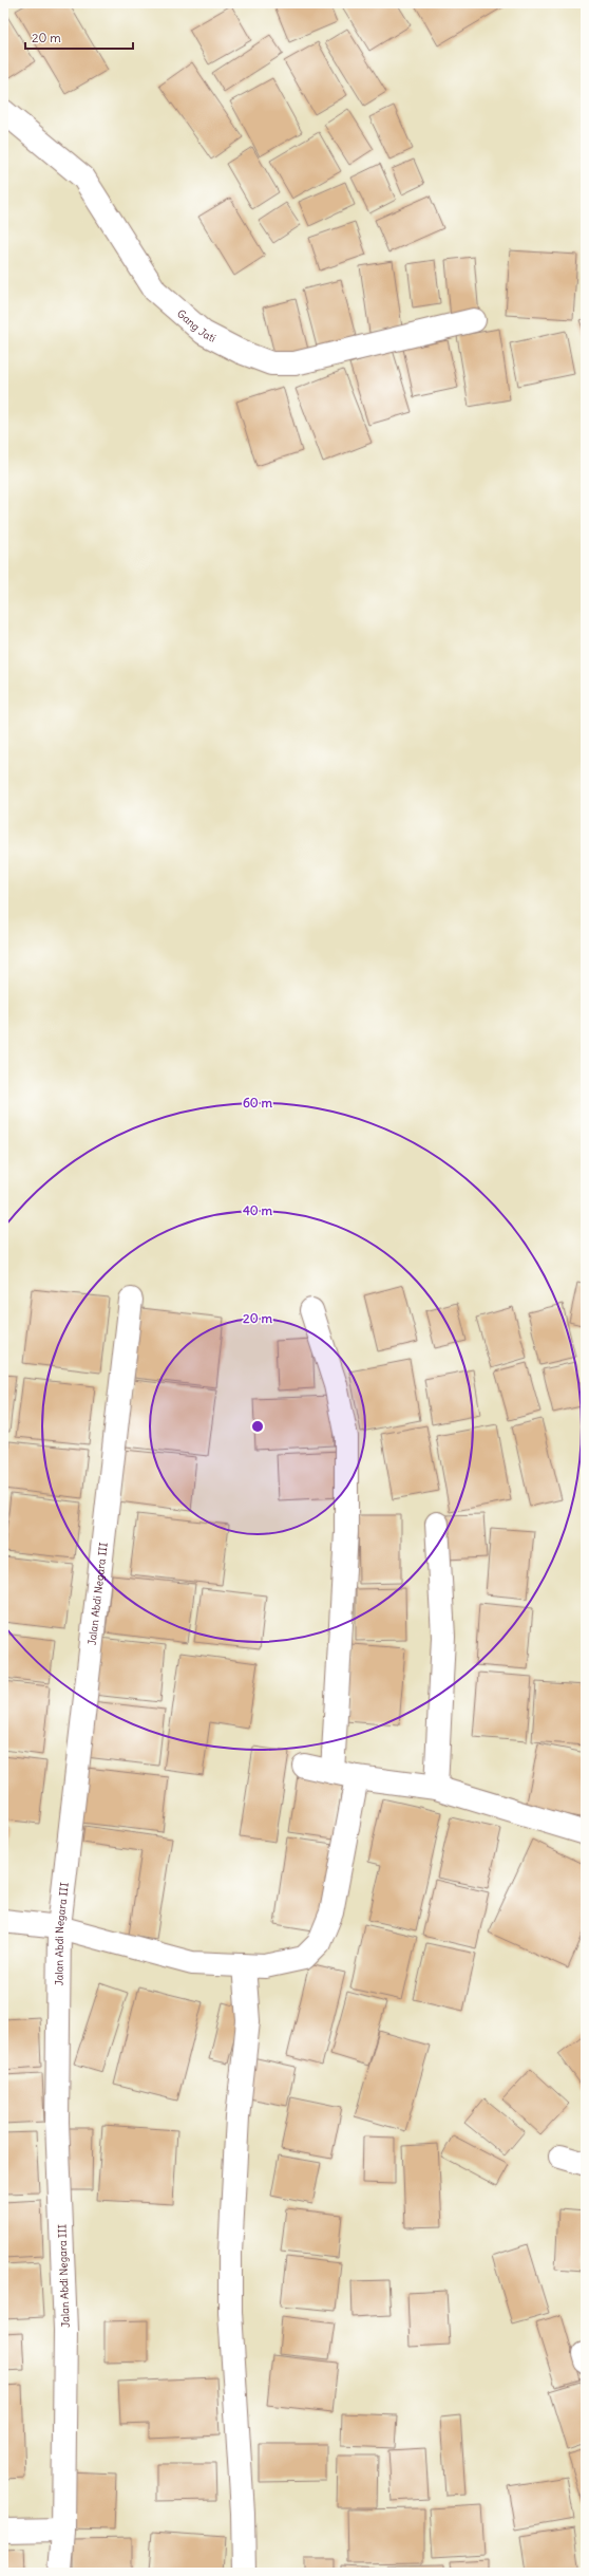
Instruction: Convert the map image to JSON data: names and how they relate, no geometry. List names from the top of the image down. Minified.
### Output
{"streets":{"street":["Gang Jati","Jalan Abdi Negara III"]},"scale_bar":"20 m","rings":["60 m","40 m","20 m"]}
